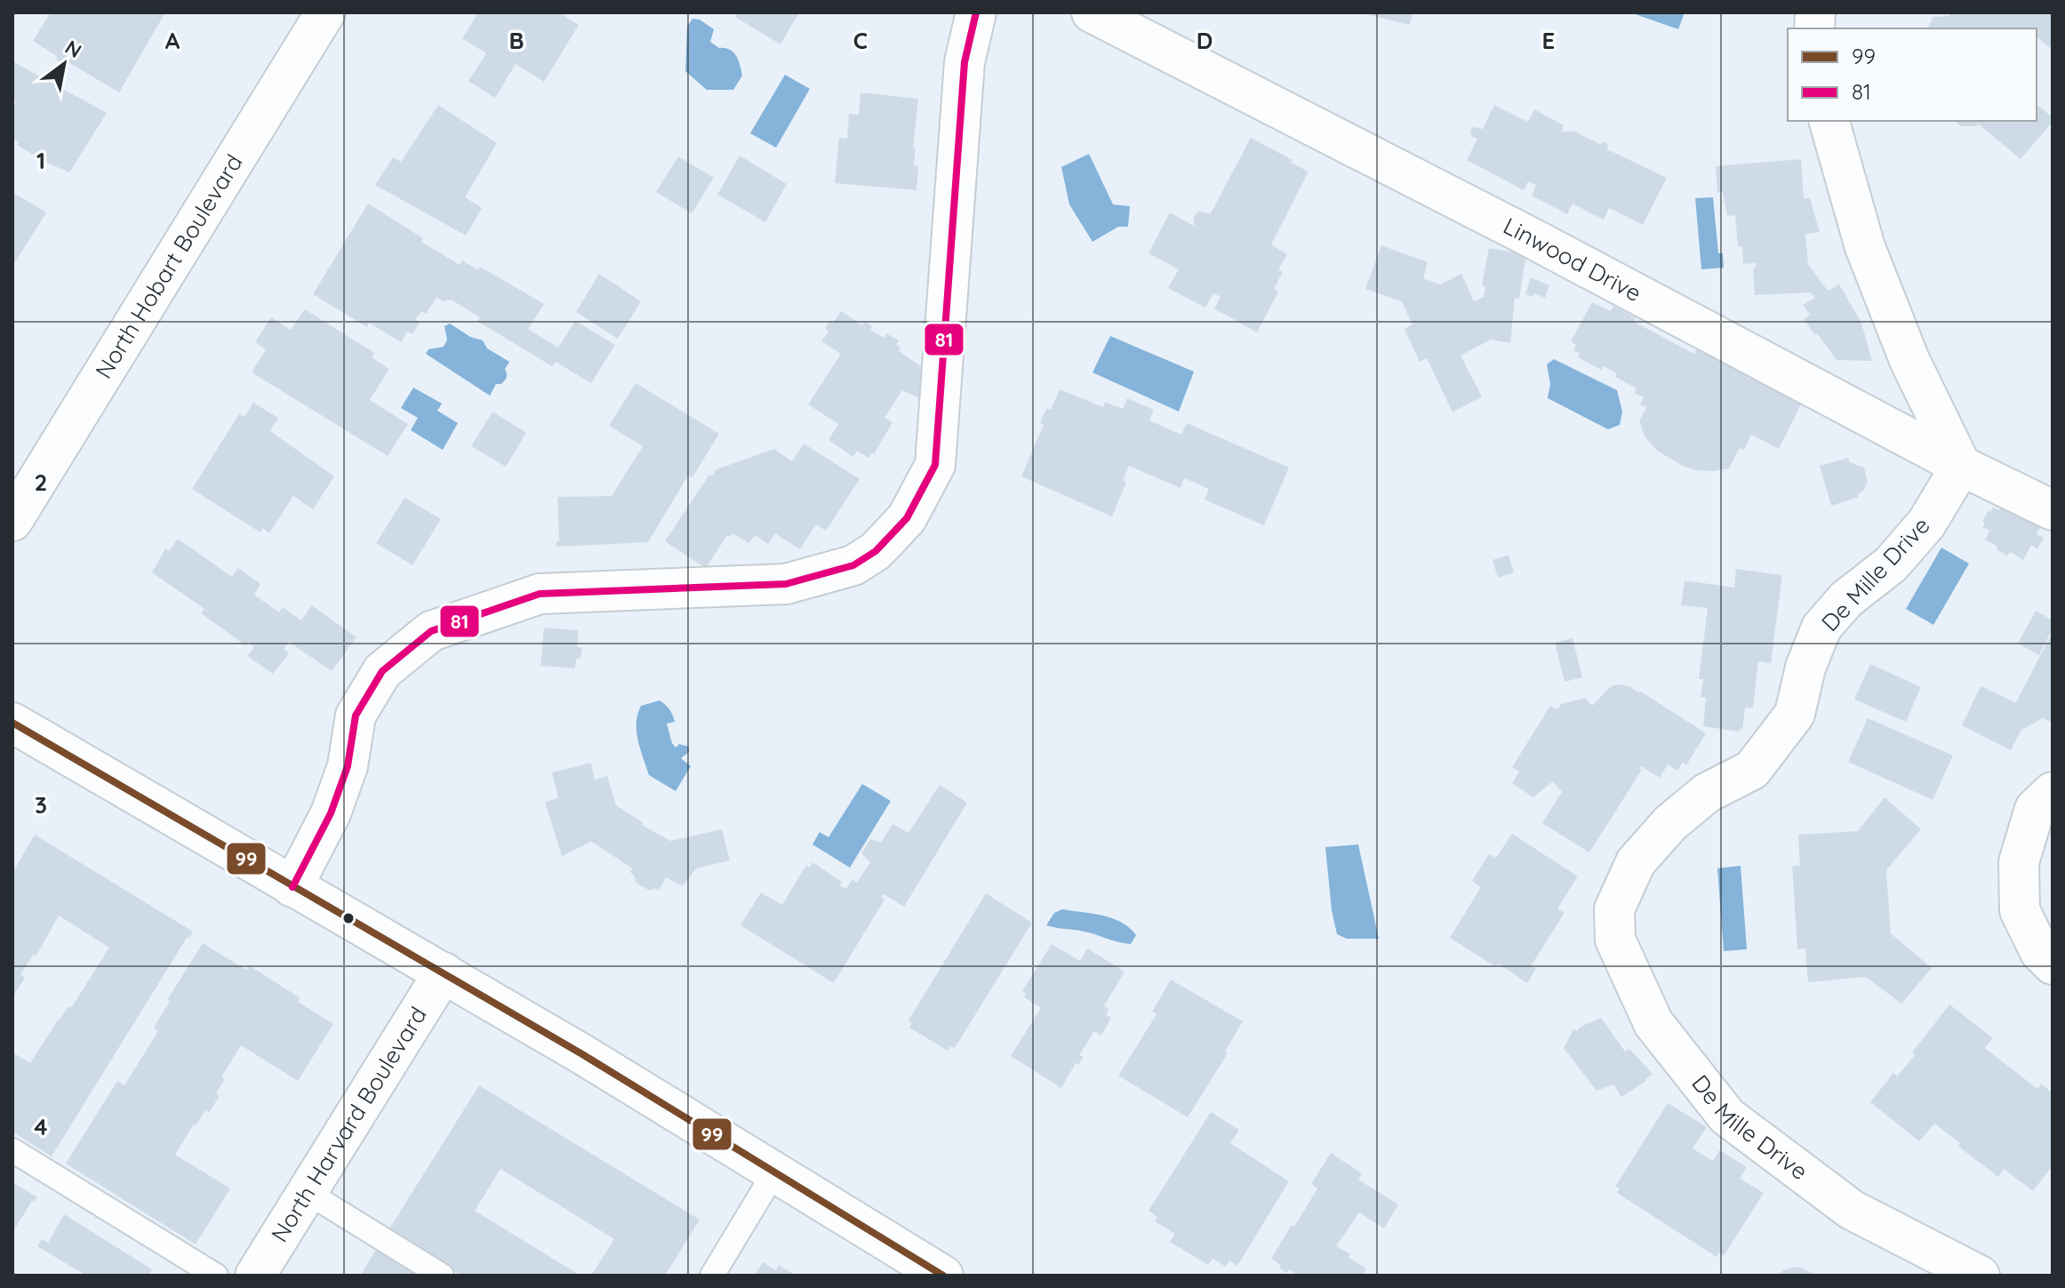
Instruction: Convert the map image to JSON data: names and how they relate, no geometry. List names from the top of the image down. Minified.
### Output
{"streets":{"street":["Linwood Drive","North Hobart Boulevard","De Mille Drive","North Harvard Boulevard"]},"crossings":[["Linwood Drive","De Mille Drive"]],"lines":["transit line 81","transit line 99"],"legend":["99","81"],"north":"top right","grid":{"columns":["A","B","C","D","E"],"rows":["1","2","3","4"]}}
